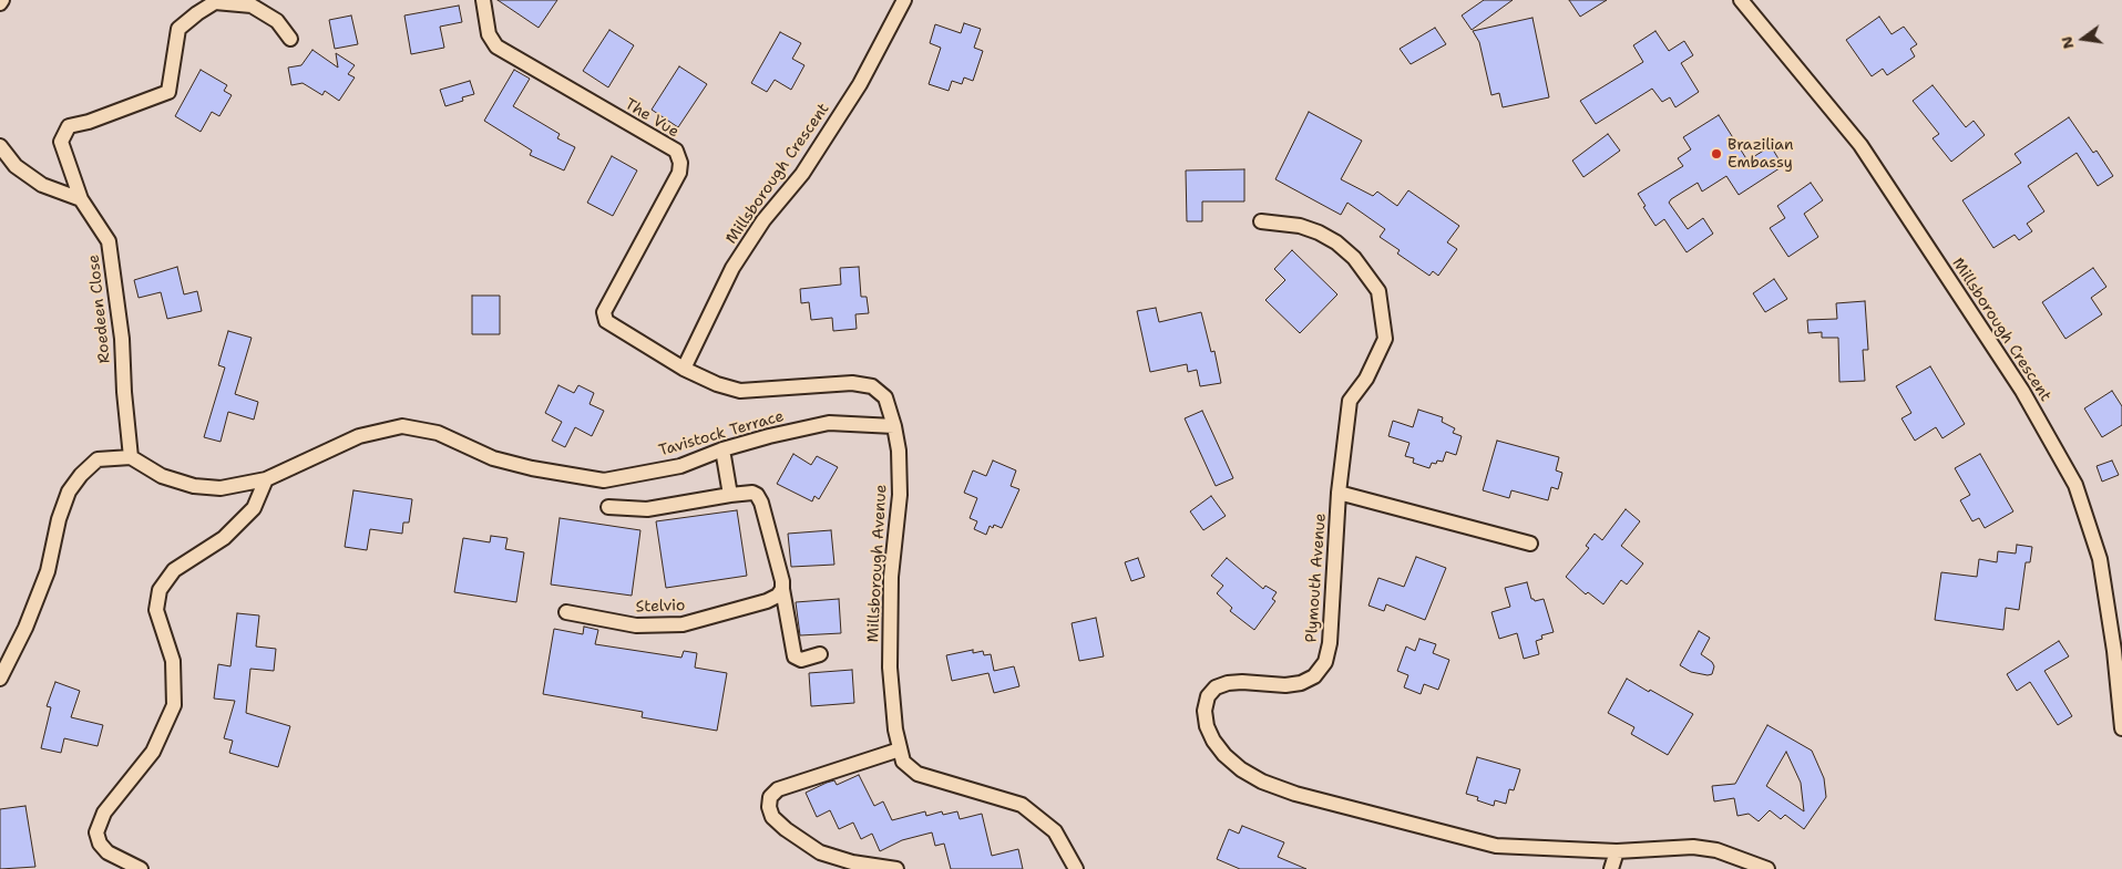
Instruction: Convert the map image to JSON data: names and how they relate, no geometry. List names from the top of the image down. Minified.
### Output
{"streets":{"street":["The Vue","Millsborough Crescent","Roedeen Close","Tavistock Terrace","Millsborough Avenue","Plymouth Avenue","Stelvio"]},"crossings":[["The Vue","Millsborough Crescent"],["The Vue","Millsborough Avenue"],["Millsborough Crescent","Millsborough Avenue"],["Roedeen Close","Tavistock Terrace"],["Tavistock Terrace","Millsborough Avenue"]],"places":["Brazilian Embassy"],"north":"left"}
